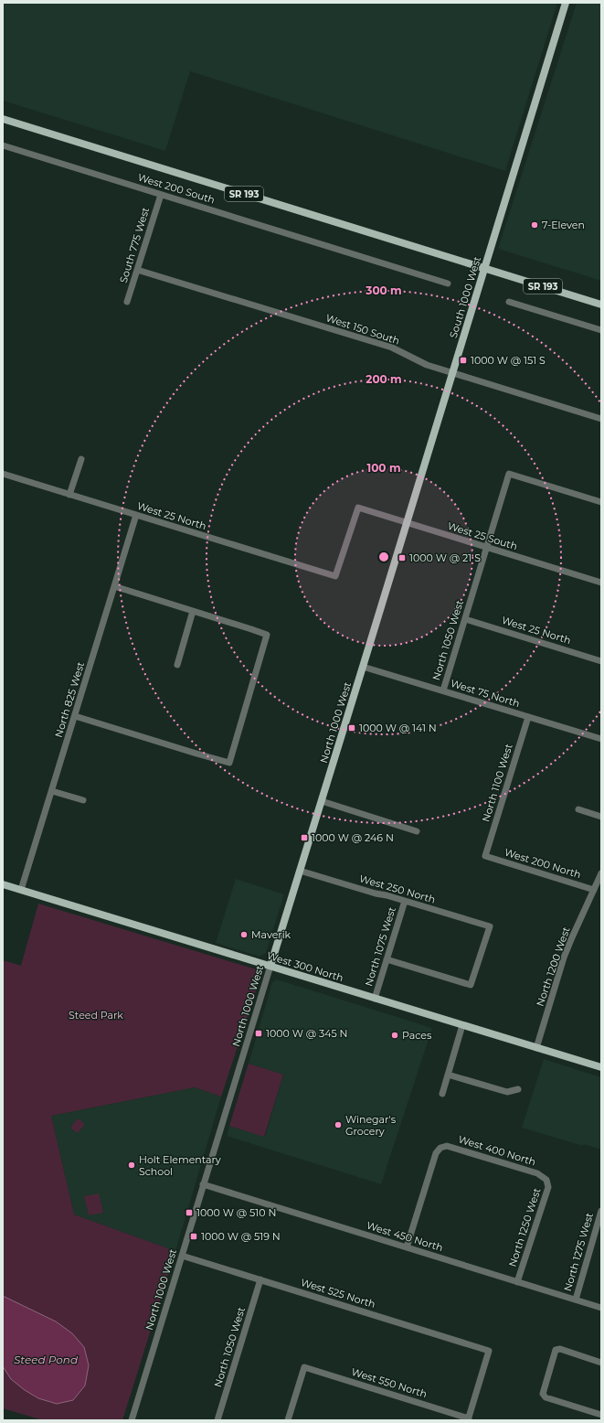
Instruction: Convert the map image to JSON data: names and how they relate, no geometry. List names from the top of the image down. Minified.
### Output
{"streets":{"main road":["SR 193","South 1000 West","North 1000 West","West 300 North"],"street":["West 200 South","South 775 West","West 150 South","West 25 North","West 25 South","North 1050 West","West 75 North","North 825 West","North 1100 West","West 200 North","West 250 North","North 1075 West","North 1200 West","West 400 North","North 1250 West","West 450 North","North 1275 West","West 525 North","West 550 North"]},"crossings":[["West 200 South","South 775 West"],["SR 193","South 1000 West"],["South 775 West","West 150 South"],["South 1000 West","West 150 South"],["South 1000 West","West 25 South"],["South 1000 West","North 1000 West"],["West 25 North","West 25 South"],["West 25 North","North 1050 West"],["West 25 North","North 825 West"],["West 25 South","North 1050 West"],["North 1050 West","West 75 North"],["North 1050 West","West 525 North"],["West 75 North","North 1000 West"],["West 75 North","North 1100 West"],["North 825 West","West 300 North"],["North 1000 West","West 250 North"],["North 1000 West","West 300 North"],["North 1000 West","West 450 North"],["North 1000 West","West 525 North"],["North 1100 West","West 200 North"],["West 200 North","North 1200 West"],["West 250 North","North 1075 West"],["North 1075 West","West 300 North"],["West 300 North","North 1200 West"],["West 400 North","North 1250 West"],["West 400 North","West 450 North"],["North 1250 West","West 450 North"],["West 450 North","North 1275 West"],["West 525 North","West 550 North"]],"water":["Steed Pond"],"parks":["Steed Park"],"places":{"other":["7-Eleven","Maverik","Paces","Winegar's Grocery","Holt Elementary School"],"transit":["1000 W @ 151 S","1000 W @ 21 S","1000 W @ 141 N","1000 W @ 246 N","1000 W @ 345 N","1000 W @ 510 N","1000 W @ 519 N"]},"rings":["300 m","200 m","100 m"]}
